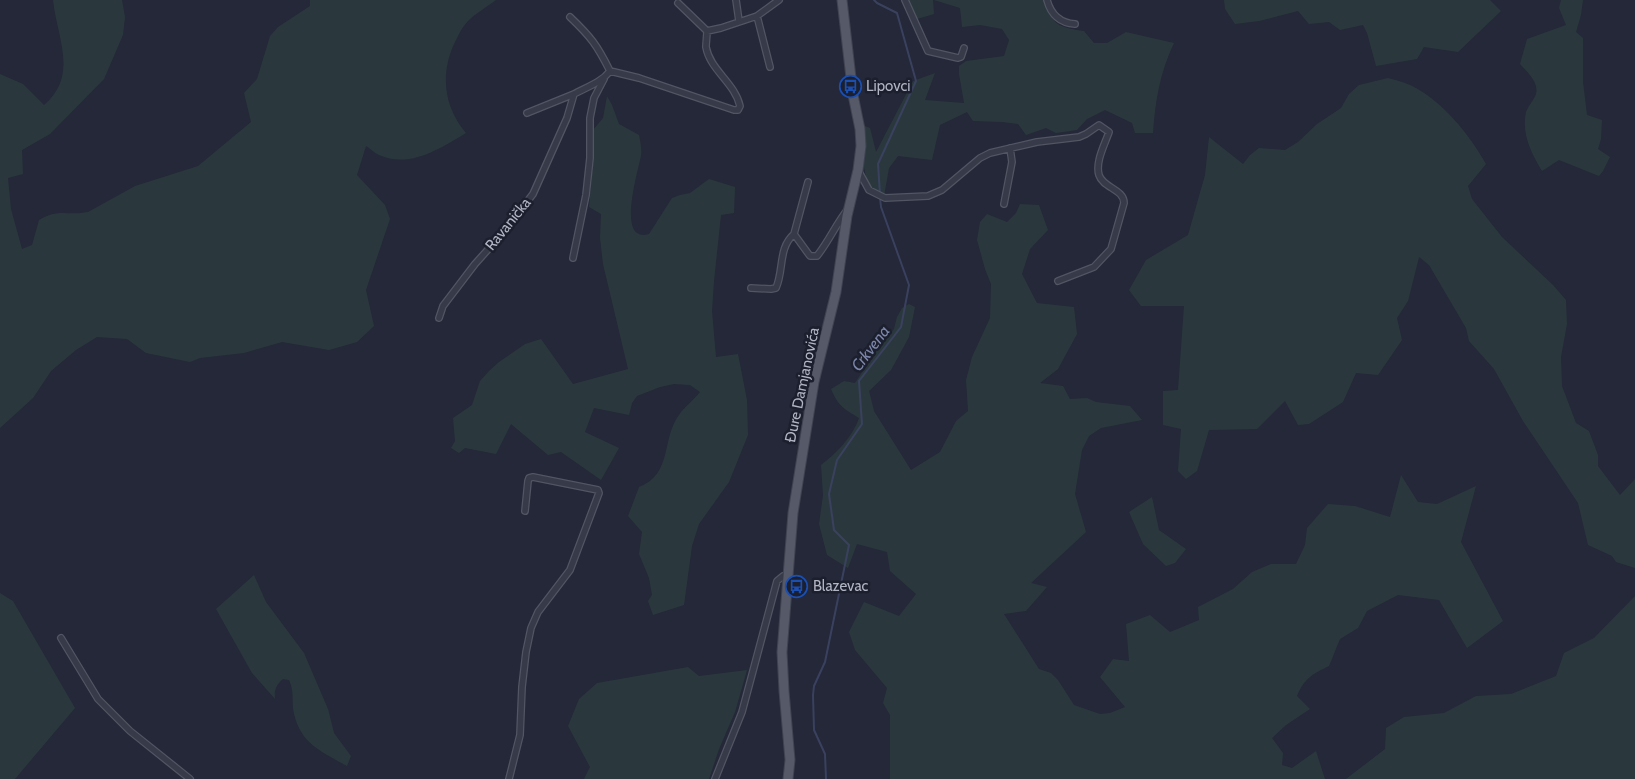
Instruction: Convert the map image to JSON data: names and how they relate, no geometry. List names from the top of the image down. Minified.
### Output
{"streets":{"main road":["Đure Damjanovića"],"street":["Ravanička"]},"water":["Crkvena"],"places":{"bus stop":["Lipovci","Blazevac"]}}
